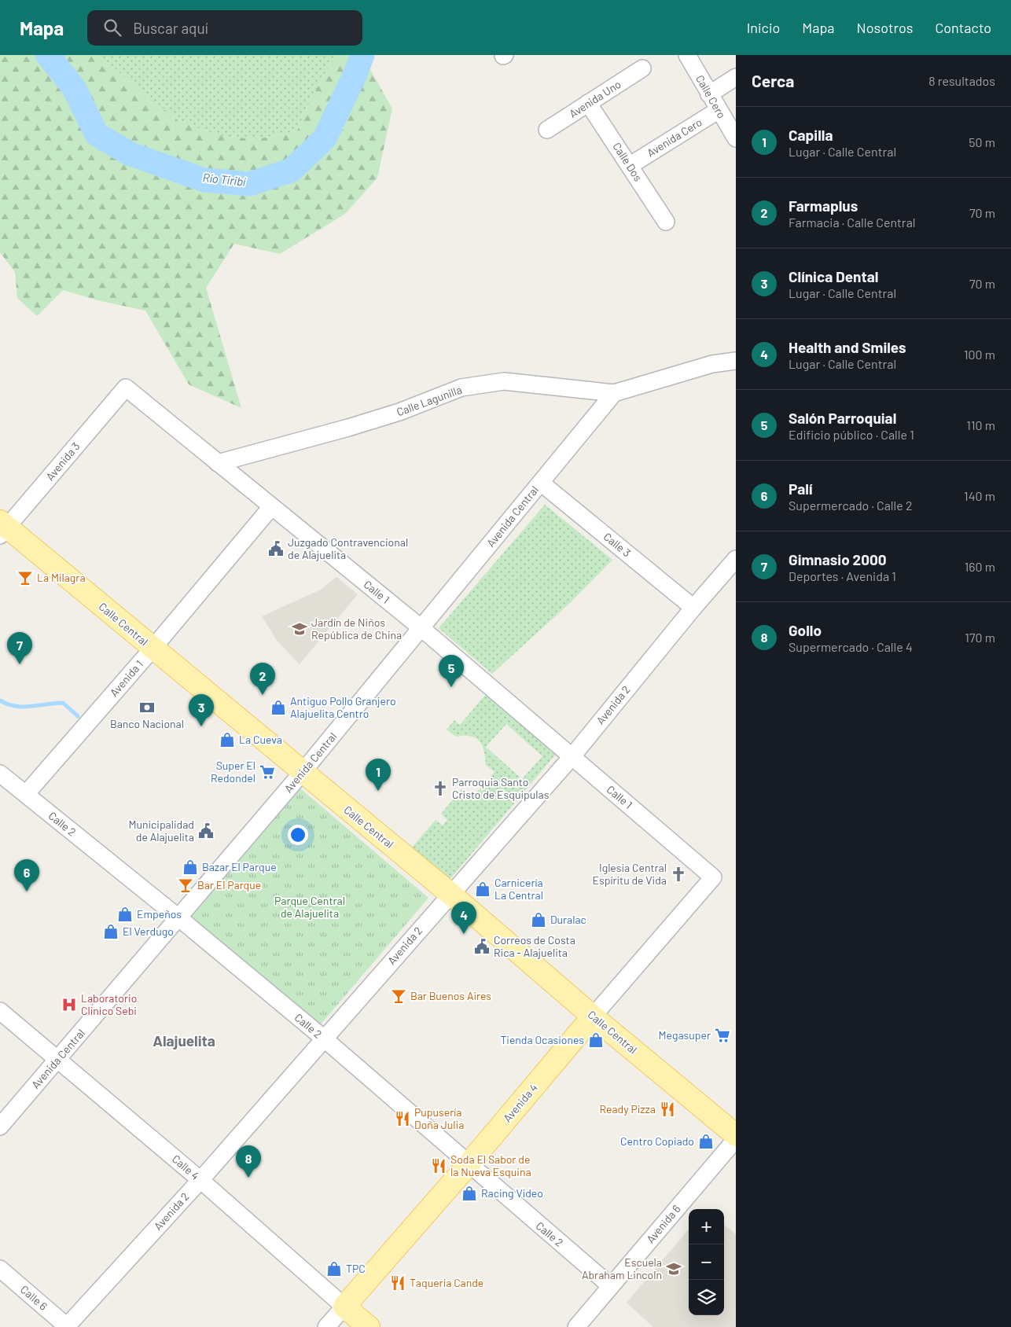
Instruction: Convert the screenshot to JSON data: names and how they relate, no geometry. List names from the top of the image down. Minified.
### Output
{"streets":{"main road":["Calle Central","Avenida 4","Calle 4"],"street":["Calle Cero","Avenida Uno","Avenida Cero","Calle Dos","Calle Lagunilla","Avenida 3","Avenida Central","Calle 3","Calle 1","Avenida 1","Avenida 2","Calle 2","Avenida 6","Calle 6"]},"crossings":[["Calle Cero","Avenida Cero"],["Avenida Uno","Calle Dos"],["Avenida Cero","Calle Dos"],["Calle Lagunilla","Avenida Central"],["Calle Lagunilla","Calle 1"],["Avenida 3","Calle 1"],["Avenida 3","Calle Central"],["Avenida Central","Calle 3"],["Avenida Central","Calle 1"],["Avenida Central","Calle Central"],["Avenida Central","Calle 2"],["Avenida Central","Calle 4"],["Calle 3","Avenida 2"],["Calle 1","Avenida 1"],["Calle 1","Avenida 2"],["Calle 1","Avenida 4"],["Calle Central","Avenida 1"],["Calle Central","Avenida 2"],["Calle Central","Avenida 4"],["Avenida 1","Calle 2"],["Avenida 2","Calle 2"],["Avenida 2","Calle 4"],["Avenida 2","Calle 6"],["Calle 2","Avenida 4"],["Calle 2","Avenida 6"],["Avenida 4","Calle 4"]],"districts":["Alajuelita"],"water":["Río Tiribí"],"parks":["Parque Central de Alajuelita"],"places":{"public building":["Juzgado Contravencional de Alajuelita","Municipalidad de Alajuelita","Correos de Costa Rica - Alajuelita"],"bar":["La Milagra","Bar El Parque","Bar Buenos Aires"],"school or university":["Jardín de Niños República de China","Escuela Abraham Lincoln"],"bank":["Banco Nacional"],"shop":["Antiguo Pollo Granjero Alajuelita Centro","La Cueva","Bazar El Parque","Carnicería La Central","Empeños","Duralac","El Verdugo","Tienda Ocasiones","Centro Copiado","Racing Video","TPC"],"supermarket":["Super El Redondel","Megasuper"],"church":["Parroquia Santo Cristo de Esquipulas","Iglesia Central Espíritu de Vida"],"hospital":["Laboratorio Clinico Sebi"],"restaurant":["Ready Pizza","Pupusería Doña Julia","Soda El Sabor de la Nueva Esquina","Taqueria Cande"]},"page":{"header":"Mapa","search":"Buscar aquí","nav":["Inicio","Mapa","Nosotros","Contacto"],"heading":["Cerca","8 resultados"],"list":[{"mark":"1","name":"Capilla","note":"Lugar · Calle Central","value":"50 m"},{"mark":"2","name":"Farmaplus","note":"Farmacia · Calle Central","value":"70 m"},{"mark":"3","name":"Clínica Dental","note":"Lugar · Calle Central","value":"70 m"},{"mark":"4","name":"Health and Smiles","note":"Lugar · Calle Central","value":"100 m"},{"mark":"5","name":"Salón Parroquial","note":"Edificio público · Calle 1","value":"110 m"},{"mark":"6","name":"Palí","note":"Supermercado · Calle 2","value":"140 m"},{"mark":"7","name":"Gimnasio 2000","note":"Deportes · Avenida 1","value":"160 m"},{"mark":"8","name":"Gollo","note":"Supermercado · Calle 4","value":"170 m"}],"pins":["7","5","2","3","1","6","4","8"],"map_buttons":["+","−"]}}
